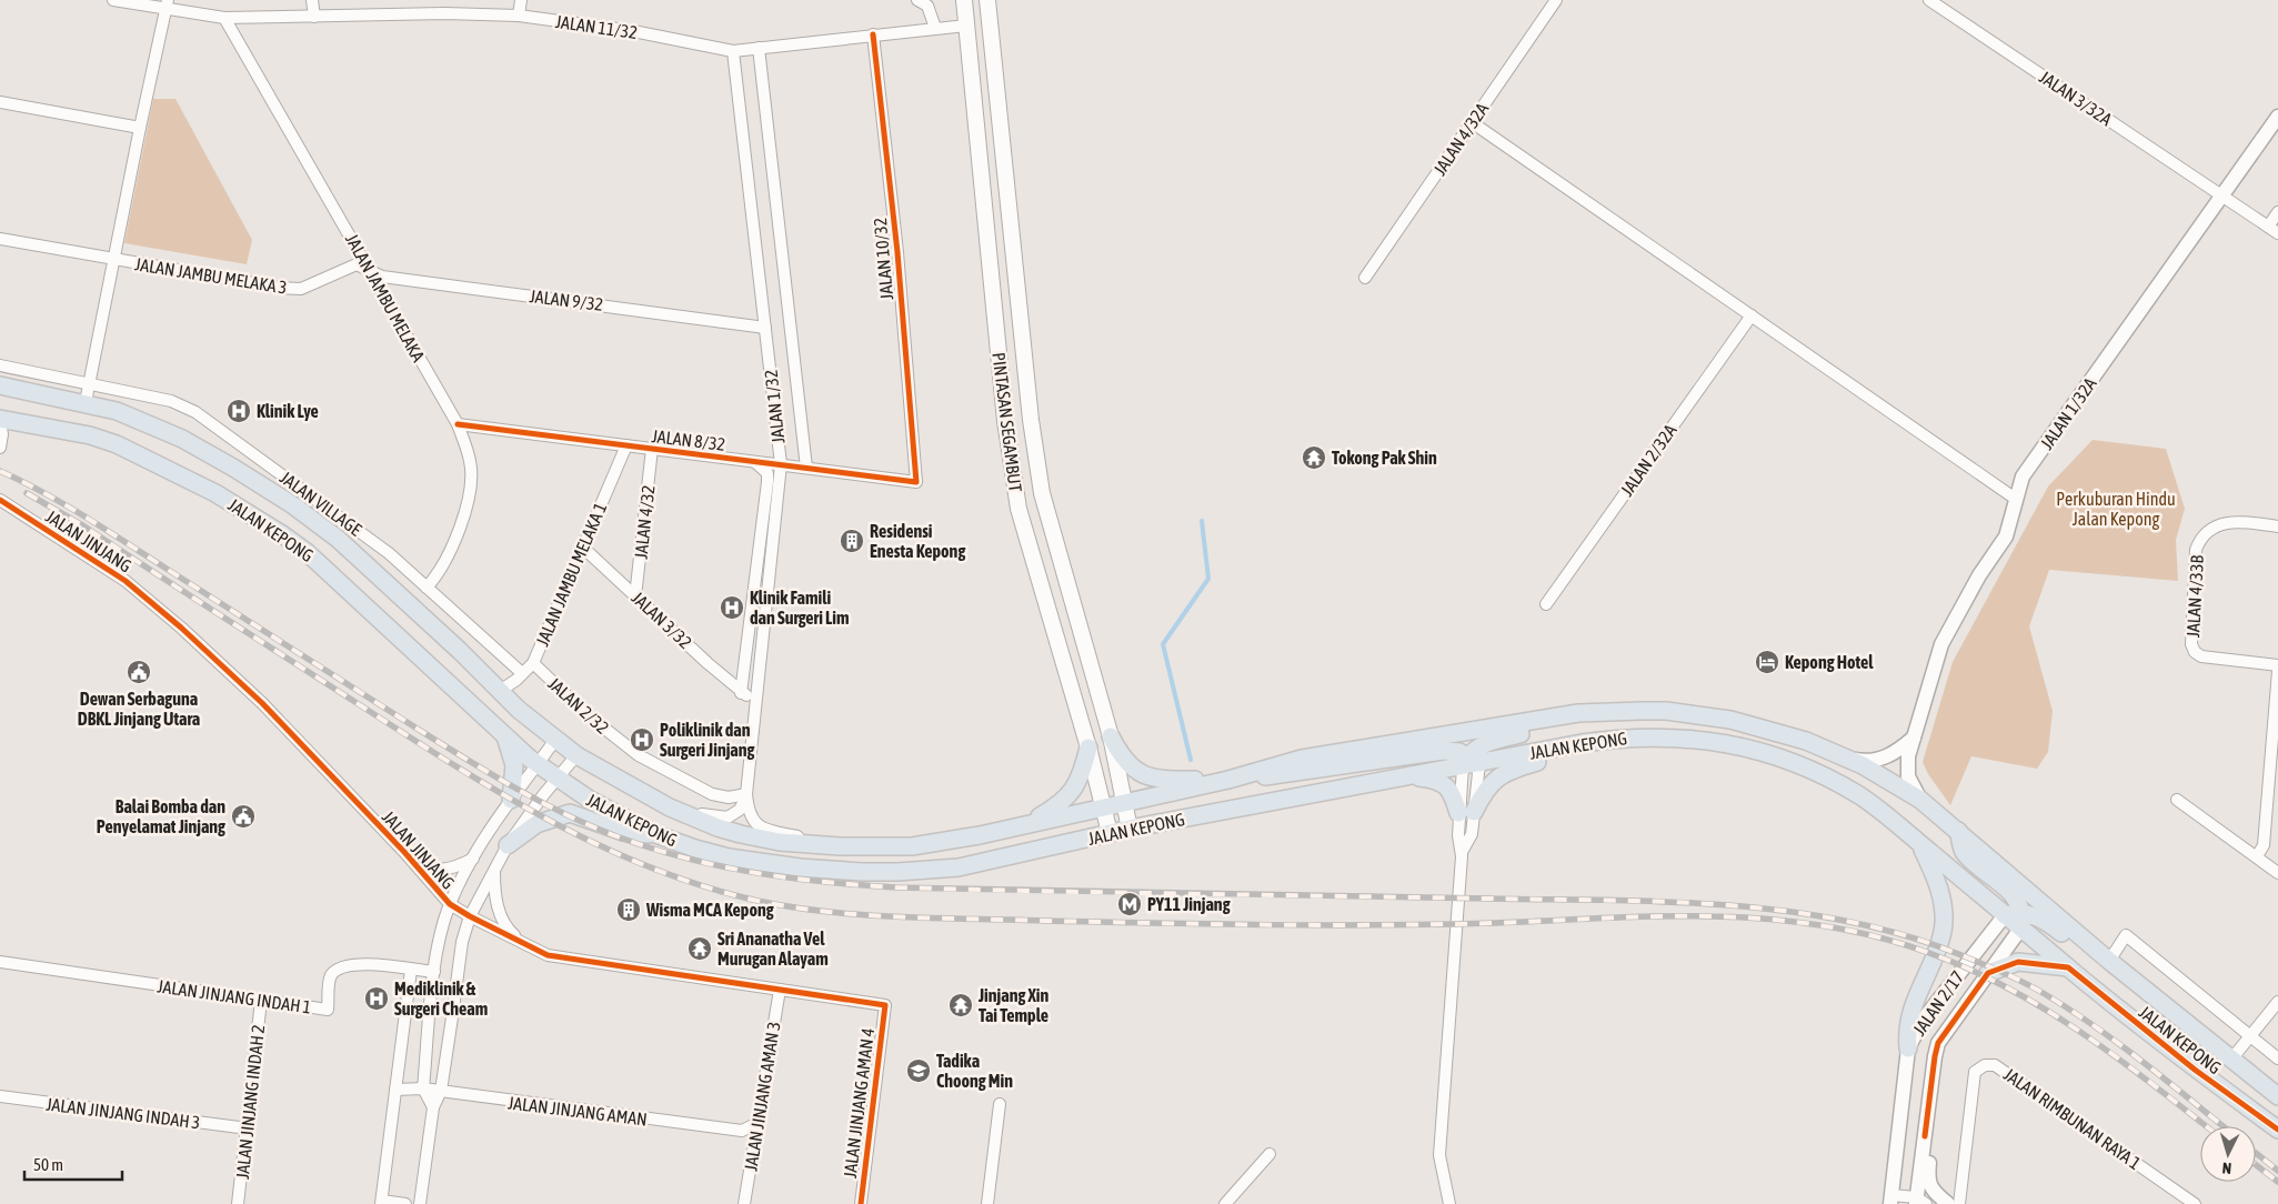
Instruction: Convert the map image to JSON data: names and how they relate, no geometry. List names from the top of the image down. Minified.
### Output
{"streets":{"main road":["PINTASAN SEGAMBUT","JALAN KEPONG"],"street":["JALAN 11/32","JALAN 3/32A","JALAN 4/32A","JALAN 10/32","JALAN JAMBU MELAKA 3","JALAN JAMBU MELAKA","JALAN 9/32","JALAN 1/32","JALAN 1/32A","JALAN 8/32","JALAN 2/32A","JALAN VILLAGE","JALAN 4/32","JALAN JINJANG","JALAN JAMBU MELAKA 1","JALAN 4/33B","JALAN 3/32","JALAN 2/32","JALAN JINJANG INDAH 1","JALAN 2/17","JALAN JINJANG AMAN 3","JALAN JINJANG INDAH 2","JALAN JINJANG AMAN 4","JALAN JINJANG AMAN","JALAN JINJANG INDAH 3","JALAN RIMBUNAN RAYA 1"]},"crossings":[["JALAN 11/32","JALAN 10/32"],["JALAN 11/32","JALAN JAMBU MELAKA"],["JALAN 11/32","JALAN 1/32"],["JALAN 11/32","PINTASAN SEGAMBUT"],["JALAN 3/32A","JALAN 1/32A"],["JALAN 10/32","JALAN 8/32"],["JALAN JAMBU MELAKA 3","JALAN JAMBU MELAKA"],["JALAN JAMBU MELAKA 3","JALAN 9/32"],["JALAN JAMBU MELAKA","JALAN 9/32"],["JALAN JAMBU MELAKA","JALAN 8/32"],["JALAN JAMBU MELAKA","JALAN VILLAGE"],["JALAN 9/32","JALAN 1/32"],["JALAN 1/32","JALAN 8/32"],["JALAN 1/32","JALAN KEPONG"],["JALAN 1/32","JALAN 2/32"],["PINTASAN SEGAMBUT","JALAN KEPONG"],["JALAN 8/32","JALAN 4/32"],["JALAN 8/32","JALAN JAMBU MELAKA 1"],["JALAN VILLAGE","JALAN JAMBU MELAKA 1"],["JALAN 4/32","JALAN 3/32"],["JALAN KEPONG","JALAN JAMBU MELAKA 1"],["JALAN KEPONG","JALAN 2/17"],["JALAN JINJANG","JALAN JINJANG AMAN 3"],["JALAN JINJANG","JALAN JINJANG AMAN 4"],["JALAN JAMBU MELAKA 1","JALAN 3/32"],["JALAN JAMBU MELAKA 1","JALAN 2/32"],["JALAN JINJANG INDAH 1","JALAN JINJANG INDAH 2"],["JALAN JINJANG AMAN 3","JALAN JINJANG AMAN"],["JALAN JINJANG INDAH 2","JALAN JINJANG INDAH 3"]],"parks":["Perkuburan Hindu Jalan Kepong"],"places":{"hospital":["Klinik Lye","Klinik Famili dan Surgeri Lim","Poliklinik dan Surgeri Jinjang","Mediklinik & Surgeri Cheam"],"temple":["Tokong Pak Shin","Sri Ananatha Vel Murugan Alayam","Jinjang Xin Tai Temple"],"building":["Residensi Enesta Kepong","Wisma MCA Kepong"],"hotel":["Kepong Hotel"],"public building":["Dewan Serbaguna DBKL Jinjang Utara","Balai Bomba dan Penyelamat Jinjang"],"metro station":["PY11 Jinjang"],"school or university":["Tadika Choong Min"]},"scale_bar":"50 m","north":"bottom"}
